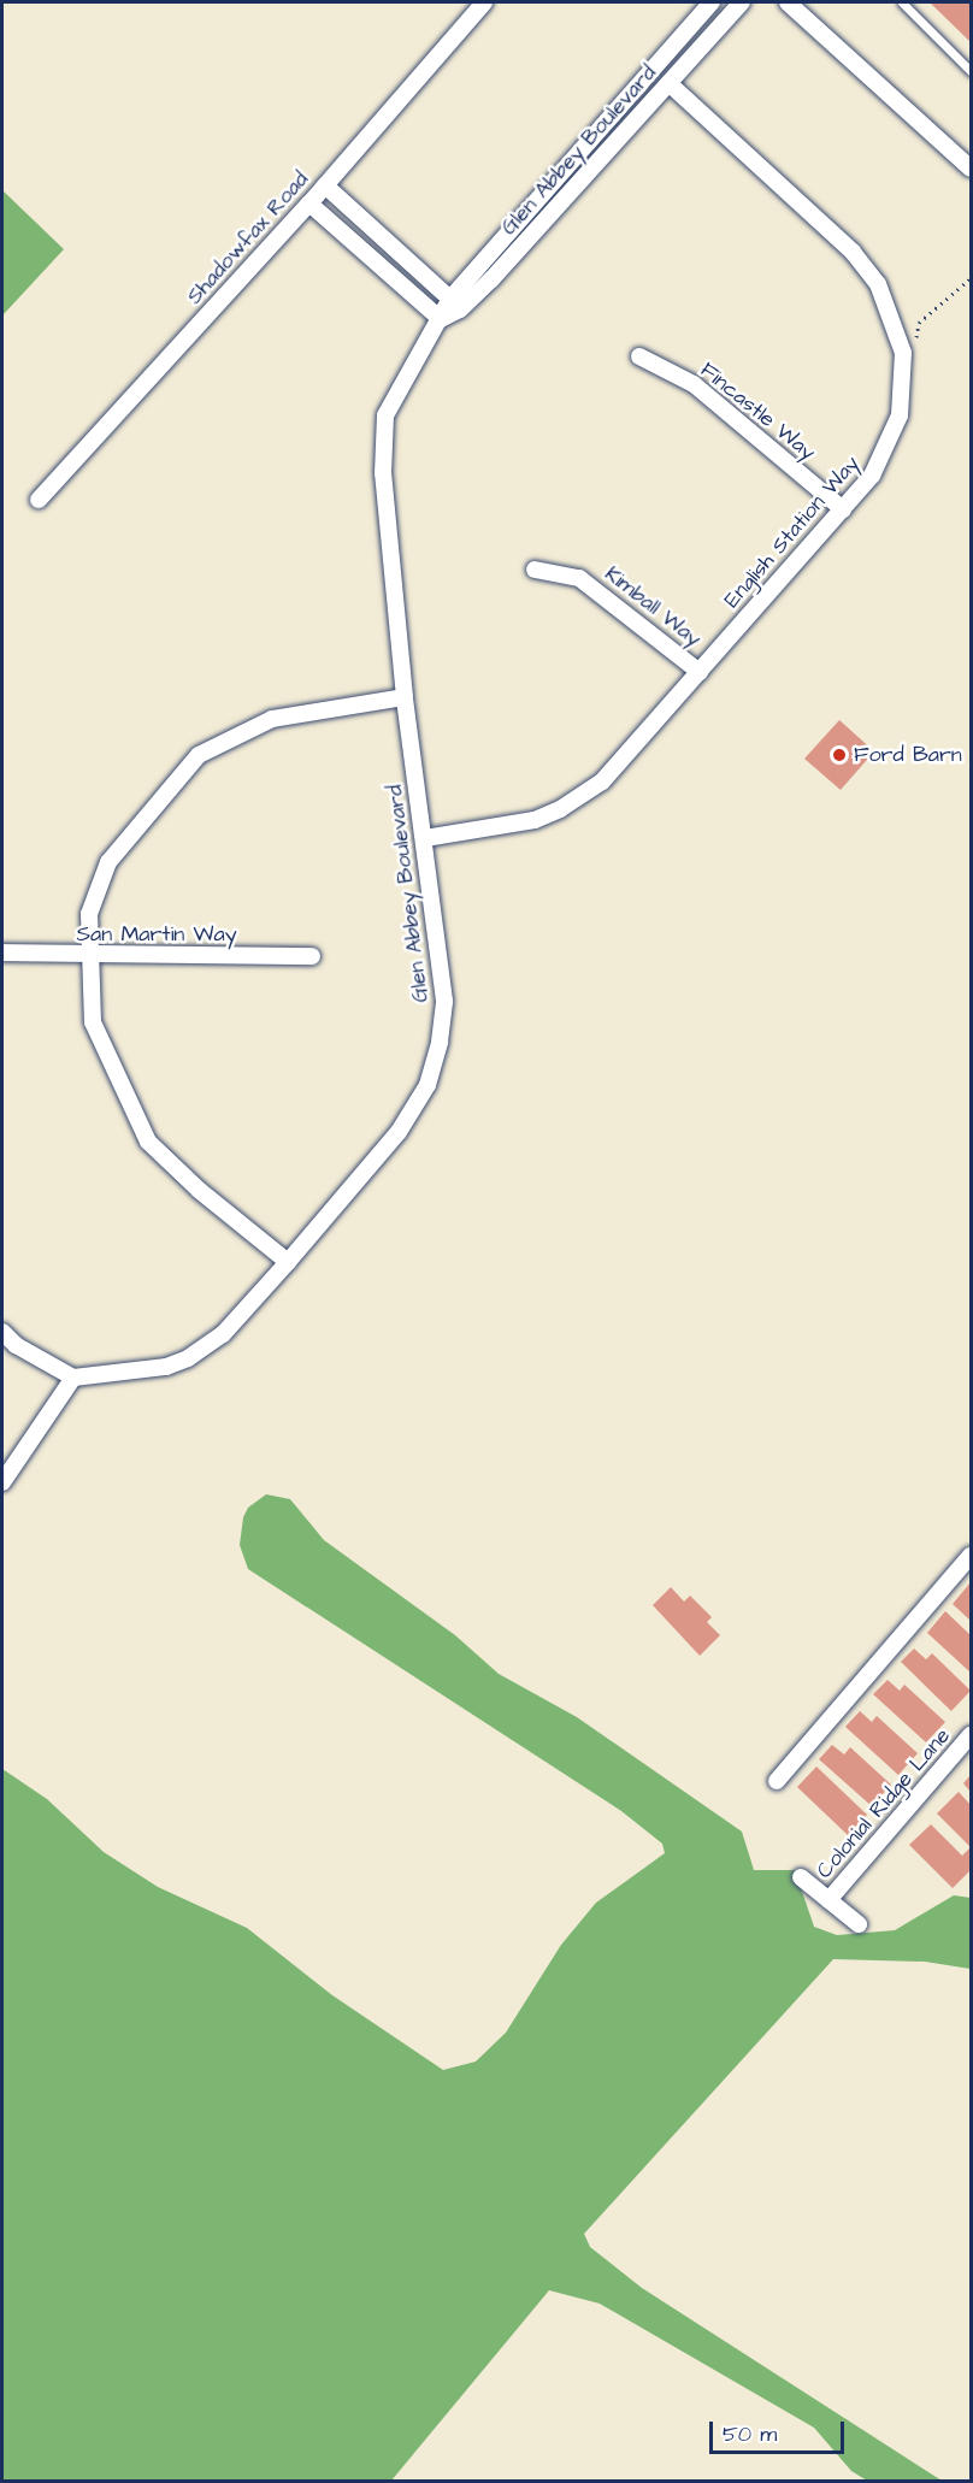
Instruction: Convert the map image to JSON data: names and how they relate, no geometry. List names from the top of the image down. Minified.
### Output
{"streets":{"street":["Glen Abbey Boulevard","Shadowfax Road","Fincastle Way","English Station Way","Kimball Way","San Martin Way","Colonial Ridge Lane"]},"crossings":[["Glen Abbey Boulevard","English Station Way"],["Fincastle Way","English Station Way"],["English Station Way","Kimball Way"]],"places":["Ford Barn"],"scale_bar":"50 m"}
